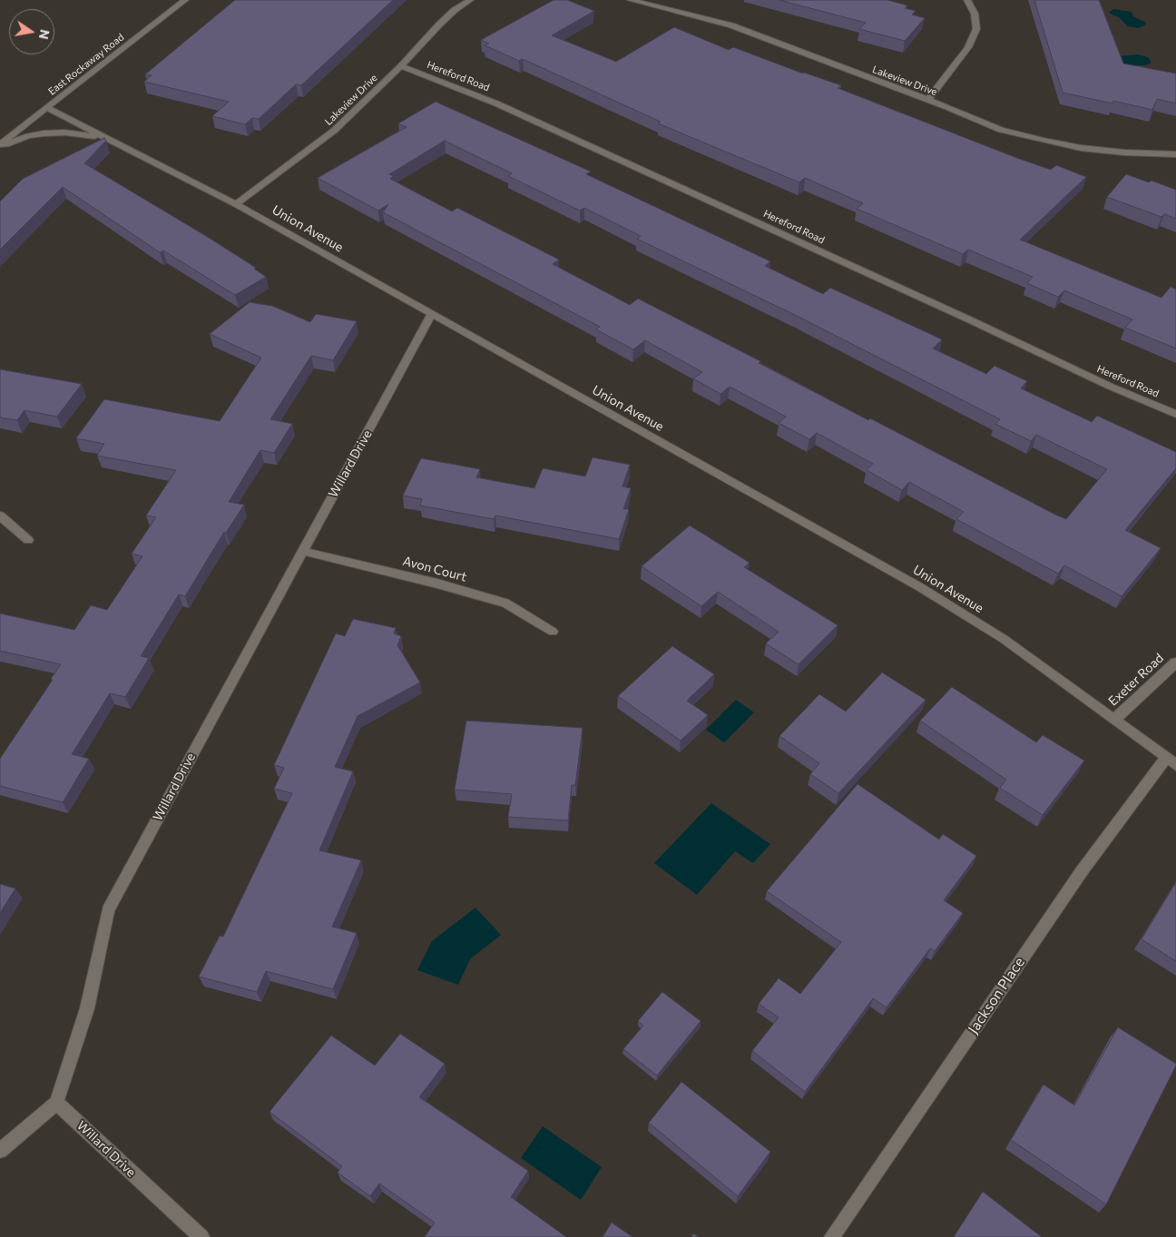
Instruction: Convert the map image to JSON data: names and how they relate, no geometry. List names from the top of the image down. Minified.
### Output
{"streets":{"street":["East Rockaway Road","Hereford Road","Lakeview Drive","Union Avenue","Willard Drive","Avon Court","Exeter Road","Jackson Place"]},"crossings":[["East Rockaway Road","Union Avenue"],["Hereford Road","Lakeview Drive"],["Lakeview Drive","Union Avenue"],["Union Avenue","Willard Drive"],["Union Avenue","Exeter Road"],["Union Avenue","Jackson Place"],["Willard Drive","Avon Court"]],"north":"right"}
